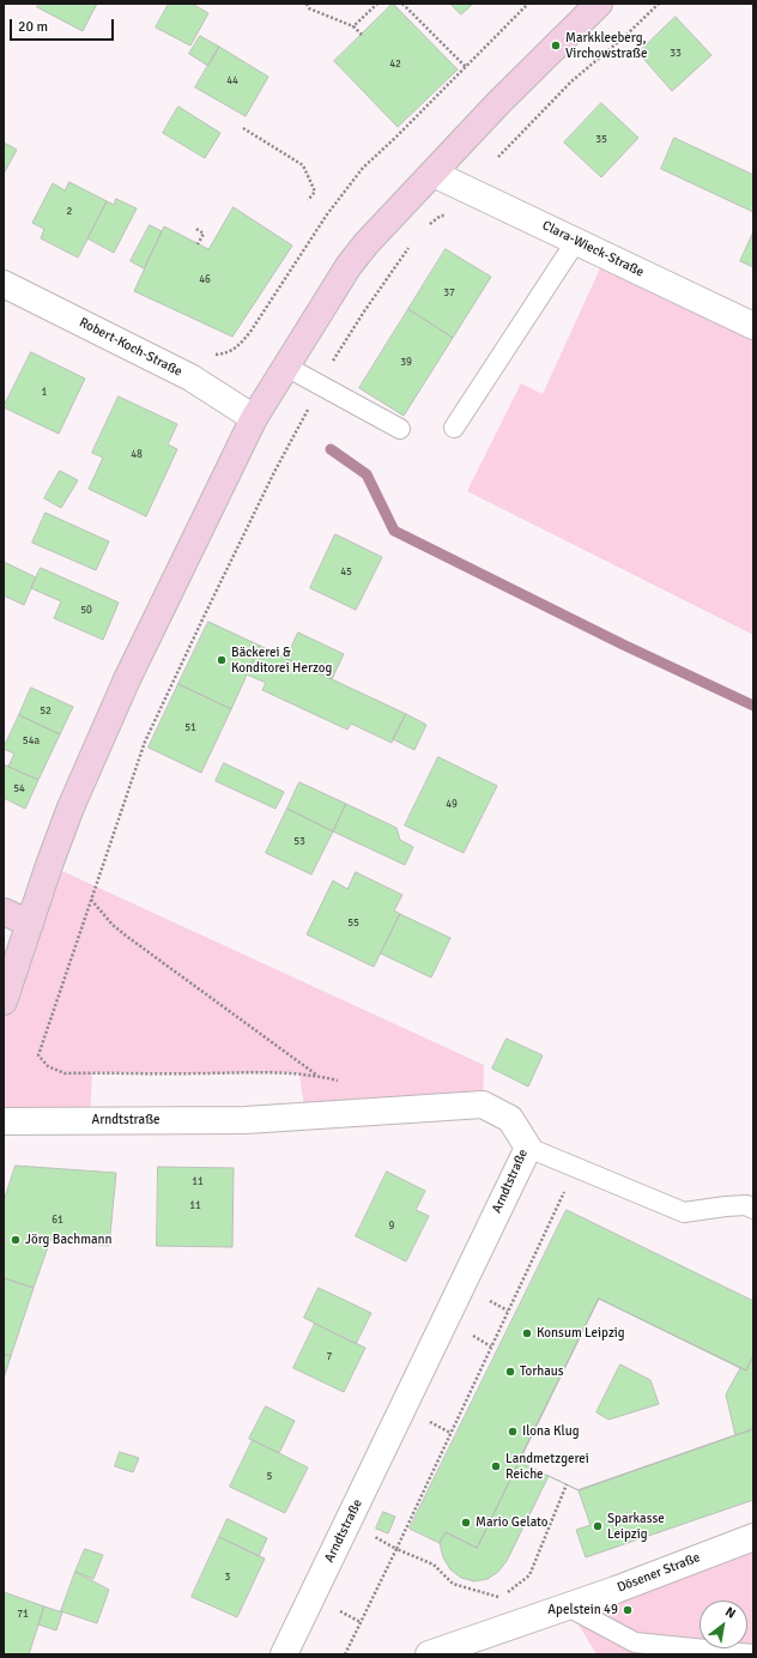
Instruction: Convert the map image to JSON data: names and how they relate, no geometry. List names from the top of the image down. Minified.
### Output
{"streets":{"street":["Clara-Wieck-Straße","Robert-Koch-Straße","Arndtstraße","Dösener Straße"]},"places":["Markkleeberg, Virchowstraße","Bäckerei & Konditorei Herzog","Jörg Bachmann","Konsum Leipzig","Torhaus","Ilona Klug","Landmetzgerei Reiche","Mario Gelato","Sparkasse Leipzig","Apelstein 49"],"house_numbers":["33","42","44","35","2","46","37","39","1","48","45","50","52","51","54a","54","49","53","55","11","11","61","9","7","5","3","71"],"scale_bar":"20 m","north":"top right"}
